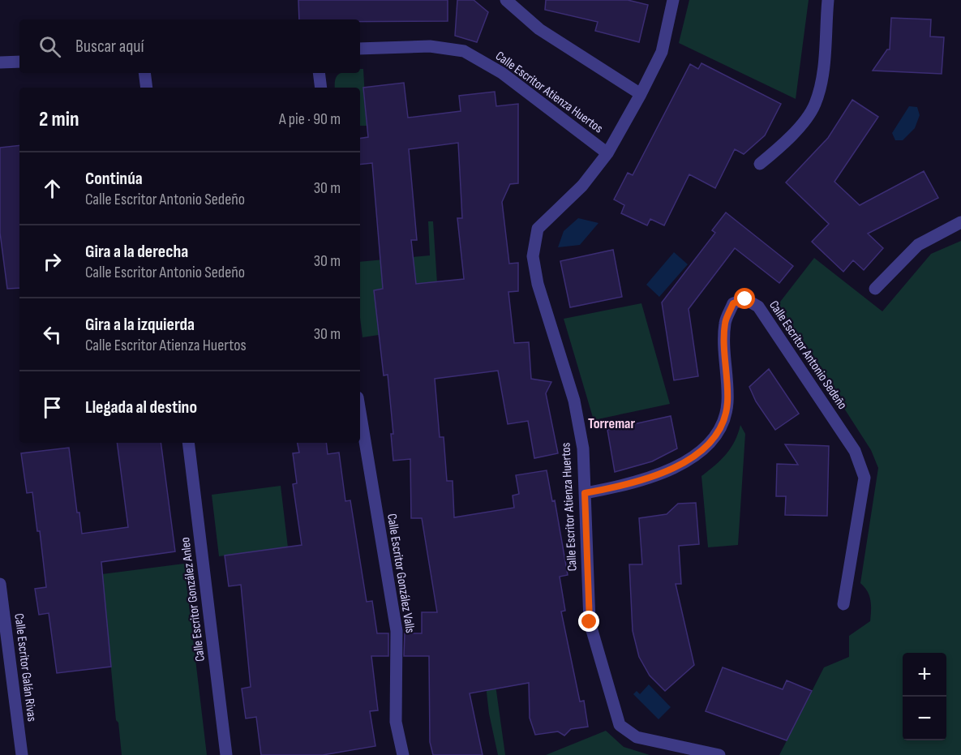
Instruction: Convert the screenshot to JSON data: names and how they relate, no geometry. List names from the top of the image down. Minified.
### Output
{"streets":{"street":["Calle Escritor Atienza Huertos","Calle Escritor Antonio Sedeño","Calle Escritor González Valls","Calle Escritor González Anleo","Calle Escritor Galán Rivas"]},"crossings":[["Calle Escritor Atienza Huertos","Calle Escritor Antonio Sedeño"]],"districts":["Torremar"],"page":{"search":"Buscar aquí","heading":["2 min","A pie · 90 m"],"list":[["Continúa","Calle Escritor Antonio Sedeño","30 m"],["Gira a la derecha","Calle Escritor Antonio Sedeño","30 m"],["Gira a la izquierda","Calle Escritor Atienza Huertos","30 m"],"Llegada al destino"],"map_buttons":["+","−"]}}
